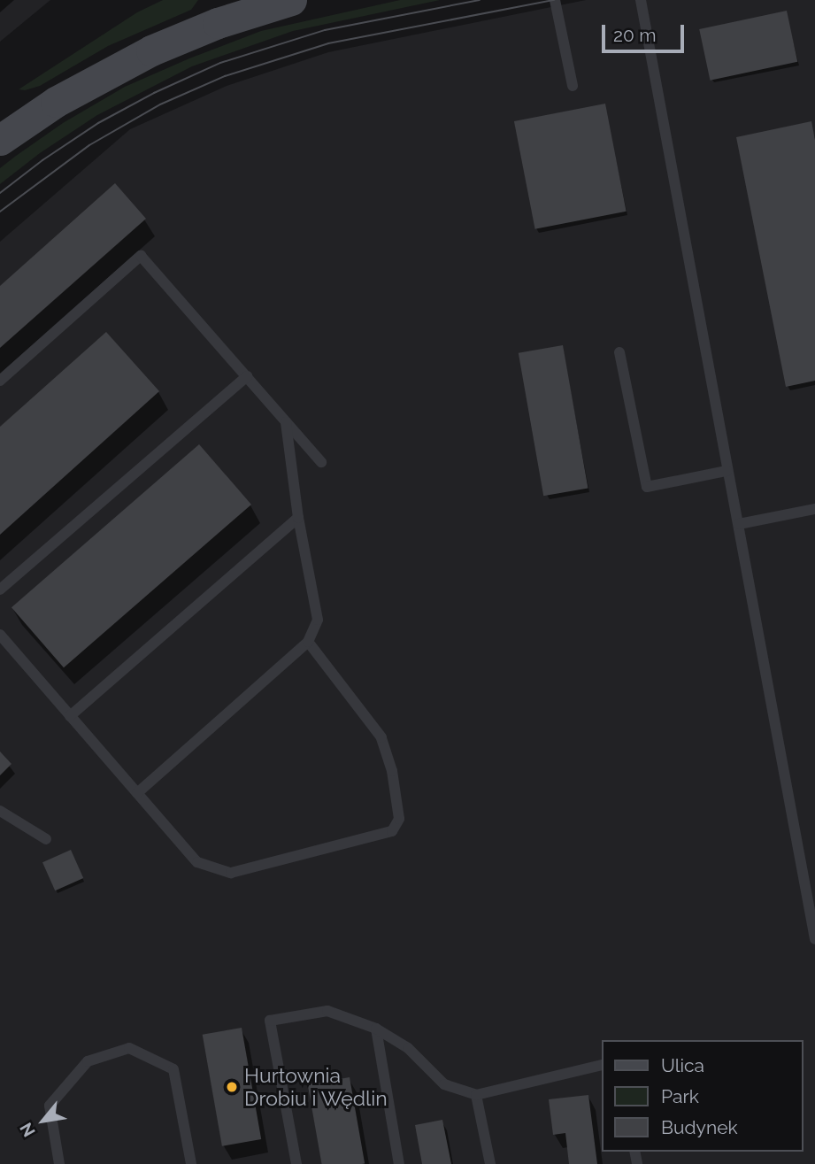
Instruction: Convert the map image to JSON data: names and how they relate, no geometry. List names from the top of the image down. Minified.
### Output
{"places":["Hurtownia Drobiu i Wędlin"],"legend":["Ulica","Park","Budynek"],"scale_bar":"20 m","north":"bottom left"}
